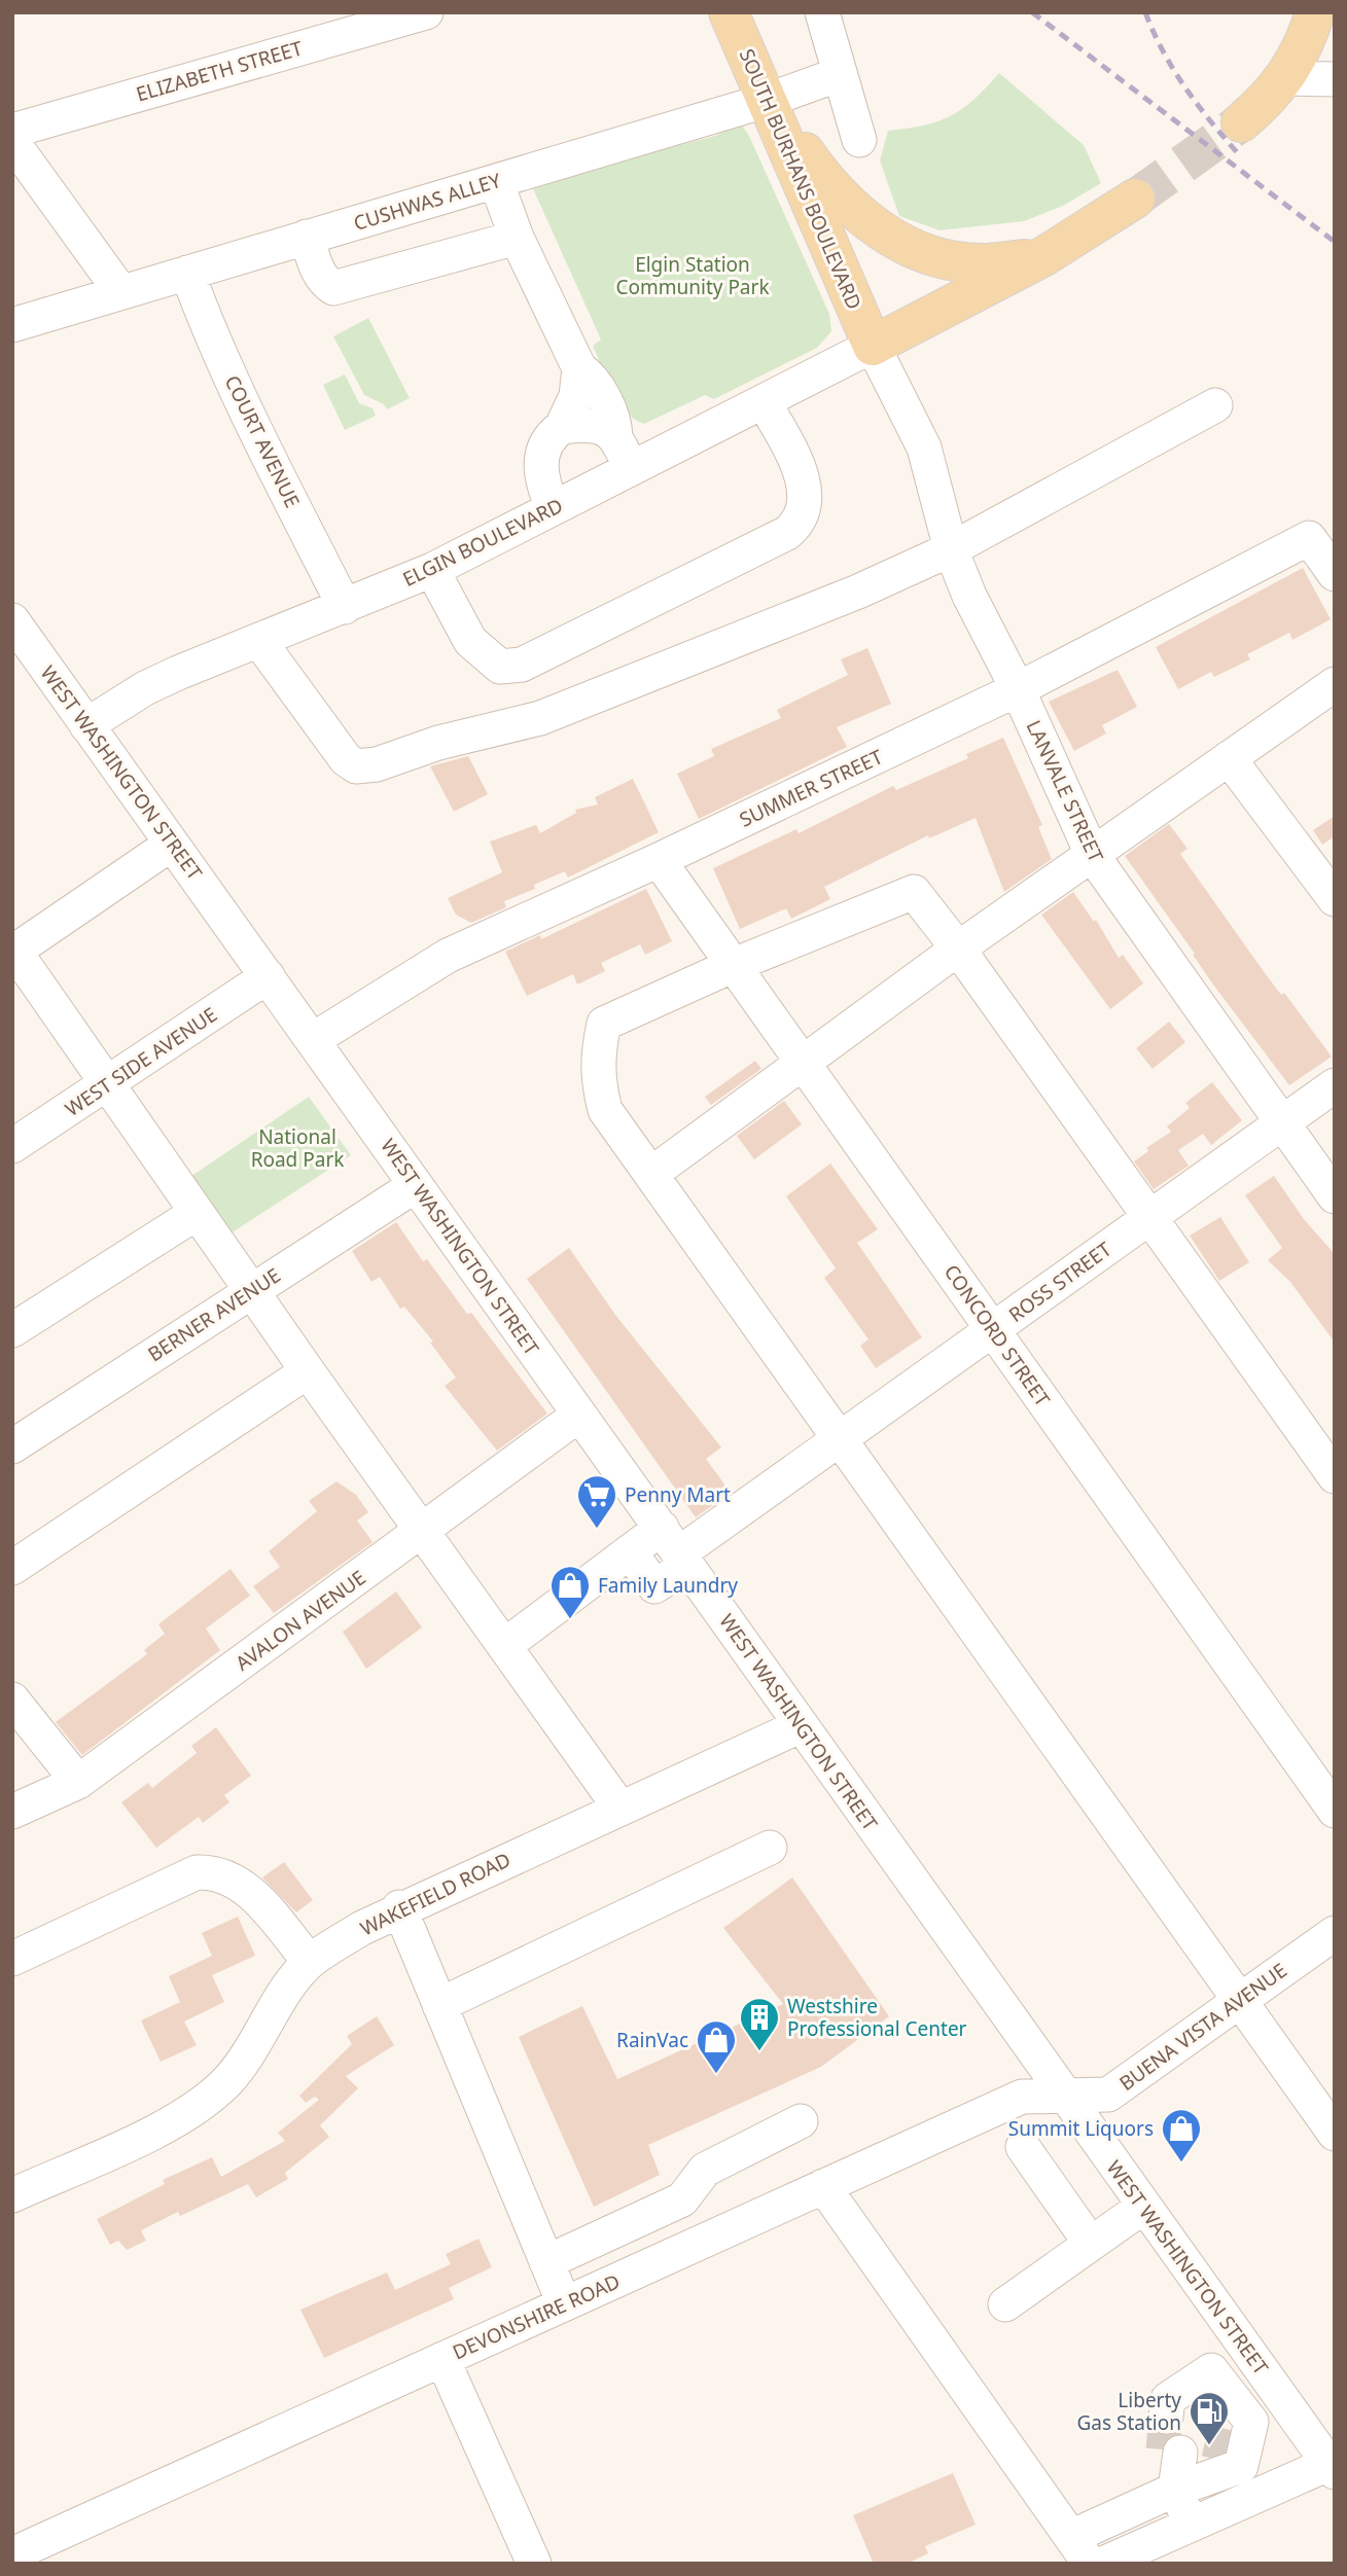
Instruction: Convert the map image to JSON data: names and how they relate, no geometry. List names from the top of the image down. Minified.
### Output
{"streets":{"main road":["SOUTH BURHANS BOULEVARD"],"street":["ELIZABETH STREET","CUSHWAS ALLEY","COURT AVENUE","ELGIN BOULEVARD","WEST WASHINGTON STREET","SUMMER STREET","LANVALE STREET","WEST SIDE AVENUE","ROSS STREET","BERNER AVENUE","CONCORD STREET","AVALON AVENUE","WAKEFIELD ROAD","BUENA VISTA AVENUE","DEVONSHIRE ROAD"]},"crossings":[["SOUTH BURHANS BOULEVARD","CUSHWAS ALLEY"],["SOUTH BURHANS BOULEVARD","ELGIN BOULEVARD"],["SOUTH BURHANS BOULEVARD","LANVALE STREET"],["CUSHWAS ALLEY","COURT AVENUE"],["COURT AVENUE","ELGIN BOULEVARD"],["ELGIN BOULEVARD","WEST WASHINGTON STREET"],["ELGIN BOULEVARD","LANVALE STREET"],["WEST WASHINGTON STREET","SUMMER STREET"],["WEST WASHINGTON STREET","WEST SIDE AVENUE"],["WEST WASHINGTON STREET","ROSS STREET"],["WEST WASHINGTON STREET","BERNER AVENUE"],["WEST WASHINGTON STREET","AVALON AVENUE"],["WEST WASHINGTON STREET","WAKEFIELD ROAD"],["WEST WASHINGTON STREET","BUENA VISTA AVENUE"],["WEST WASHINGTON STREET","DEVONSHIRE ROAD"],["SUMMER STREET","LANVALE STREET"],["SUMMER STREET","CONCORD STREET"],["LANVALE STREET","ROSS STREET"],["ROSS STREET","CONCORD STREET"],["BUENA VISTA AVENUE","DEVONSHIRE ROAD"]],"parks":["Elgin Station Community Park","National Road Park"],"places":{"supermarket":["Penny Mart"],"shop":["Family Laundry","RainVac","Summit Liquors"],"building":["Westshire Professional Center"],"fuel station":["Liberty Gas Station"]}}
